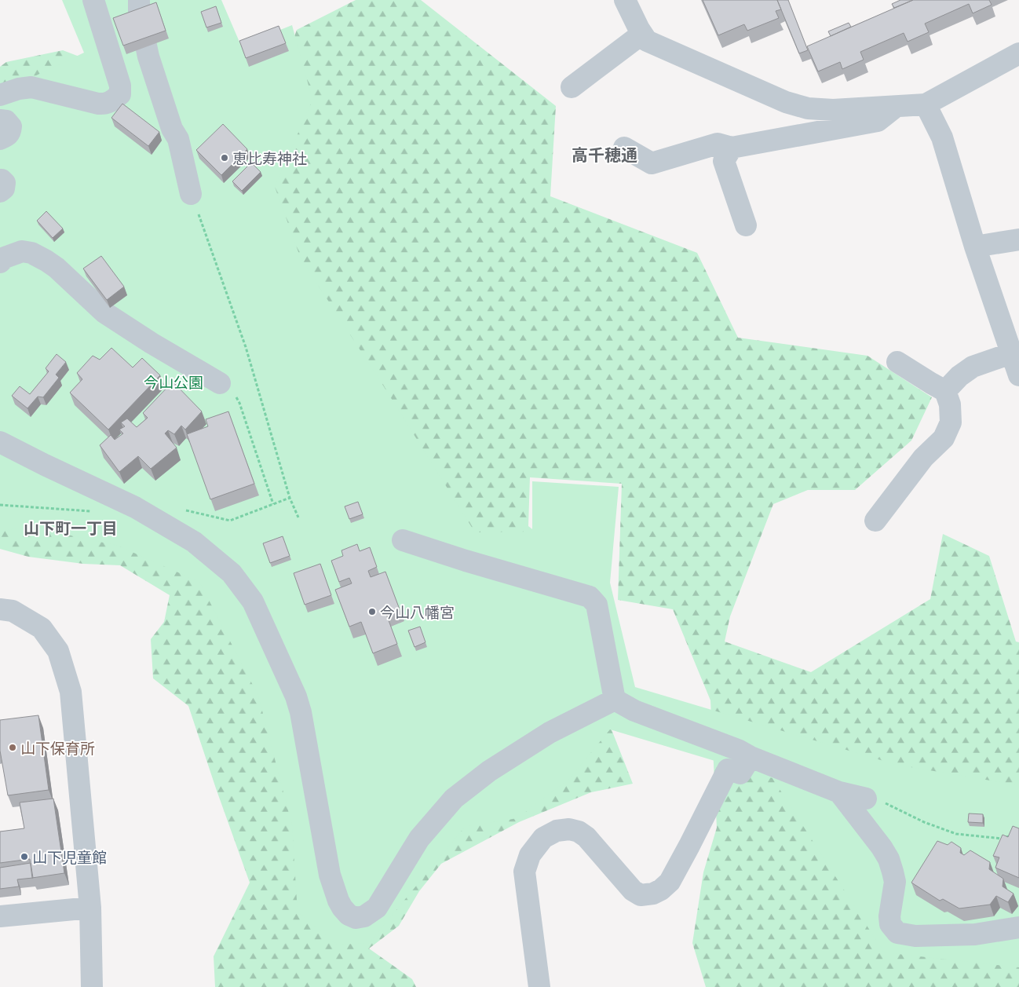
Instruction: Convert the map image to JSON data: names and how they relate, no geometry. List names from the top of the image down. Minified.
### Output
{"districts":["高千穂通","山下町一丁目"],"parks":["今山公園"],"places":["恵比寿神社","今山八幡宮","山下保育所","山下児童館"]}
